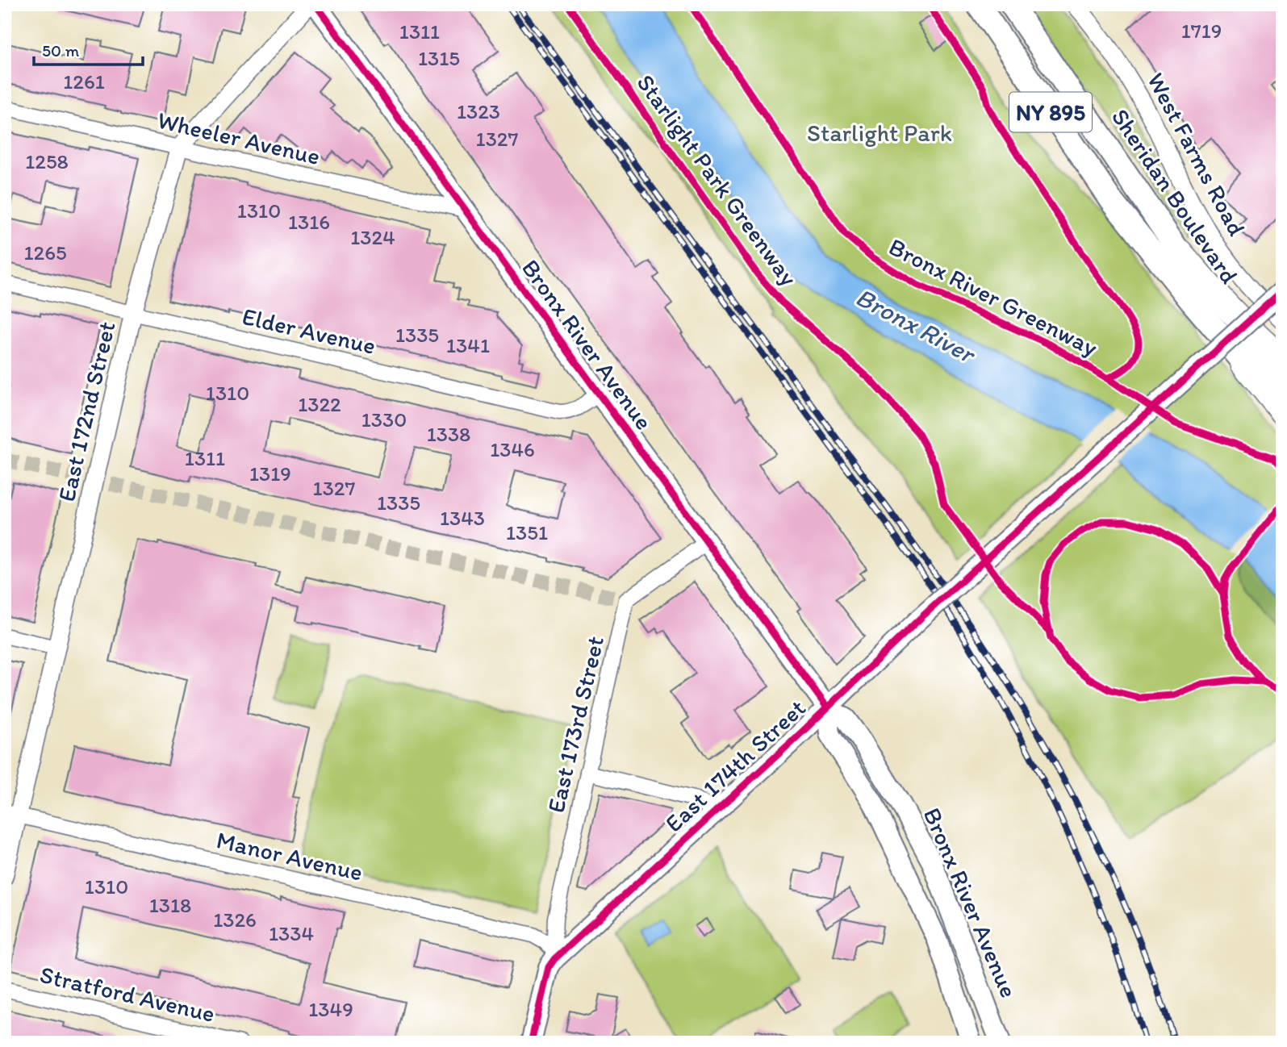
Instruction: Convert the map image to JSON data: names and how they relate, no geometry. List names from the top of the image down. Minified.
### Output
{"streets":{"main road":["NY 895","Sheridan Boulevard","Bronx River Avenue","East 174th Street"],"street":["Wheeler Avenue","West Farms Road","Elder Avenue","East 172nd Street","East 173rd Street","Manor Avenue","Stratford Avenue"],"cycle path":["Starlight Park Greenway","Bronx River Greenway"]},"crossings":[["Wheeler Avenue","Bronx River Avenue"],["Wheeler Avenue","East 172nd Street"],["Elder Avenue","Bronx River Avenue"],["Elder Avenue","East 172nd Street"],["Bronx River Avenue","East 173rd Street"],["Bronx River Avenue","East 174th Street"],["East 172nd Street","Manor Avenue"],["East 173rd Street","East 174th Street"],["East 173rd Street","Manor Avenue"],["East 174th Street","Manor Avenue"]],"water":["Bronx River"],"parks":["Starlight Park"],"house_numbers":["1719","1311","1315","1261","1323","1327","1258","1310","1316","1324","1265","1335","1341","1310","1322","1330","1338","1346","1311","1319","1327","1335","1343","1351","1310","1318","1326","1334","1349"],"scale_bar":"50 m"}
